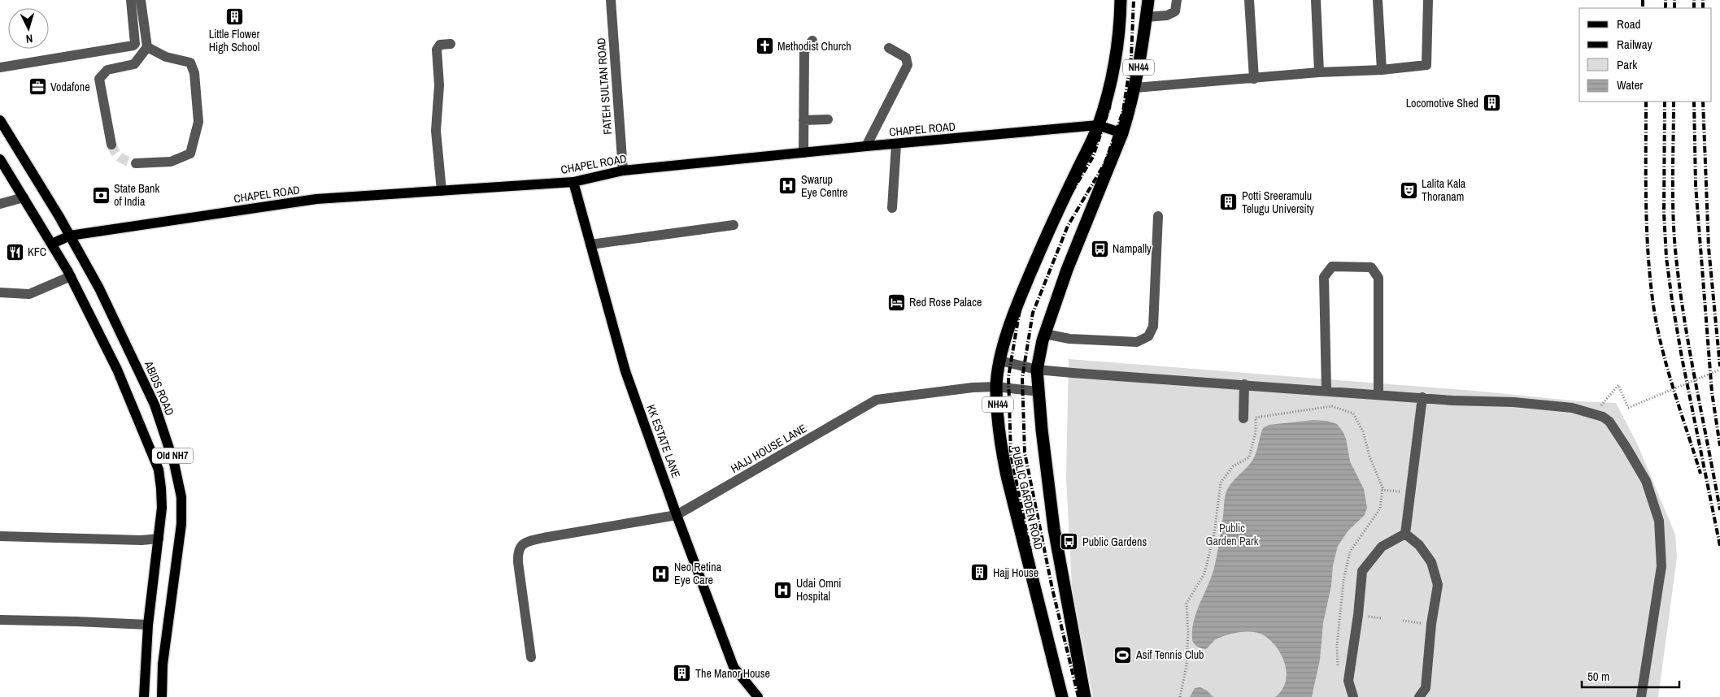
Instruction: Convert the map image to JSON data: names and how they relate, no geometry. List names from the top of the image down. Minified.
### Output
{"streets":{"highway":["NH44","PUBLIC GARDEN ROAD"],"main road":["CHAPEL ROAD","ABIDS ROAD","KK ESTATE LANE","Old NH7"],"street":["FATEH SULTAN ROAD","HAJJ HOUSE LANE"]},"crossings":[["NH44","CHAPEL ROAD"],["NH44","HAJJ HOUSE LANE"],["NH44","PUBLIC GARDEN ROAD"],["FATEH SULTAN ROAD","CHAPEL ROAD"],["CHAPEL ROAD","ABIDS ROAD"],["CHAPEL ROAD","KK ESTATE LANE"],["CHAPEL ROAD","Old NH7"],["CHAPEL ROAD","PUBLIC GARDEN ROAD"],["KK ESTATE LANE","HAJJ HOUSE LANE"],["HAJJ HOUSE LANE","PUBLIC GARDEN ROAD"]],"parks":["Public Garden Park"],"places":{"building":["Little Flower High School","Locomotive Shed","Potti Sreeramulu Telugu University","Hajj House","The Manor House"],"church":["Methodist Church"],"office":["Vodafone"],"hospital":["Swarup Eye Centre","Neo Retina Eye Care","Udai Omni Hospital"],"theatre":["Lalita Kala Thoranam"],"bank":["State Bank of India"],"bus stop":["Nampally","Public Gardens"],"restaurant":["KFC"],"hotel":["Red Rose Palace"],"sports":["Asif Tennis Club"]},"legend":["Road","Railway","Park","Water"],"scale_bar":"50 m","north":"bottom"}
